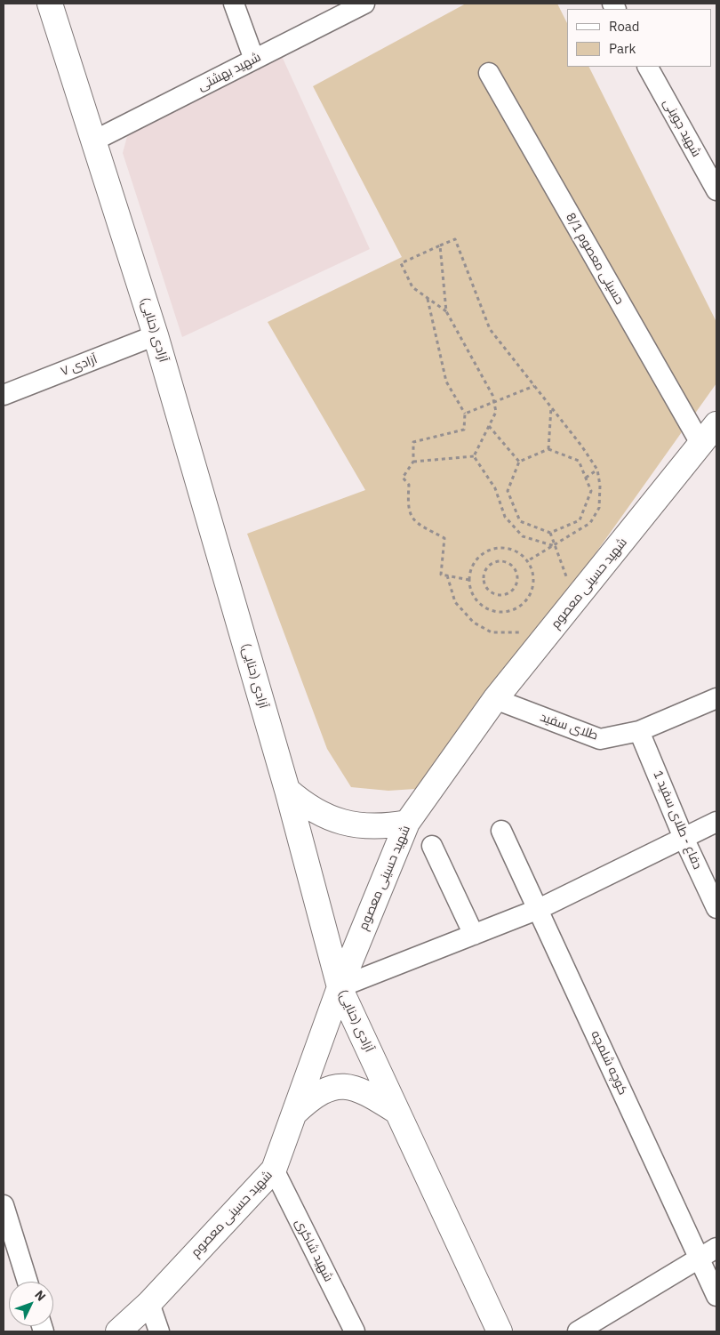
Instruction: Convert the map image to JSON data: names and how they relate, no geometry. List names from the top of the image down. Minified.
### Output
{"streets":{"main road":["آزادی (حنایی)","شهید حسینی معصوم"],"street":["شهید بهشتی","شهید جوینی","حسینی معصوم 8/1","آزادی ۷","طلای سفید","دفاع - طلای سفید 1","کوچه شلمچه","شهید شاکری"]},"crossings":[["شهید بهشتی","آزادی (حنایی)"],["حسینی معصوم 8/1","شهید حسینی معصوم"],["آزادی (حنایی)","آزادی ۷"],["آزادی (حنایی)","شهید حسینی معصوم"],["شهید حسینی معصوم","طلای سفید"],["شهید حسینی معصوم","شهید شاکری"],["طلای سفید","دفاع - طلای سفید 1"]],"legend":["Road","Park"],"north":"top right"}
